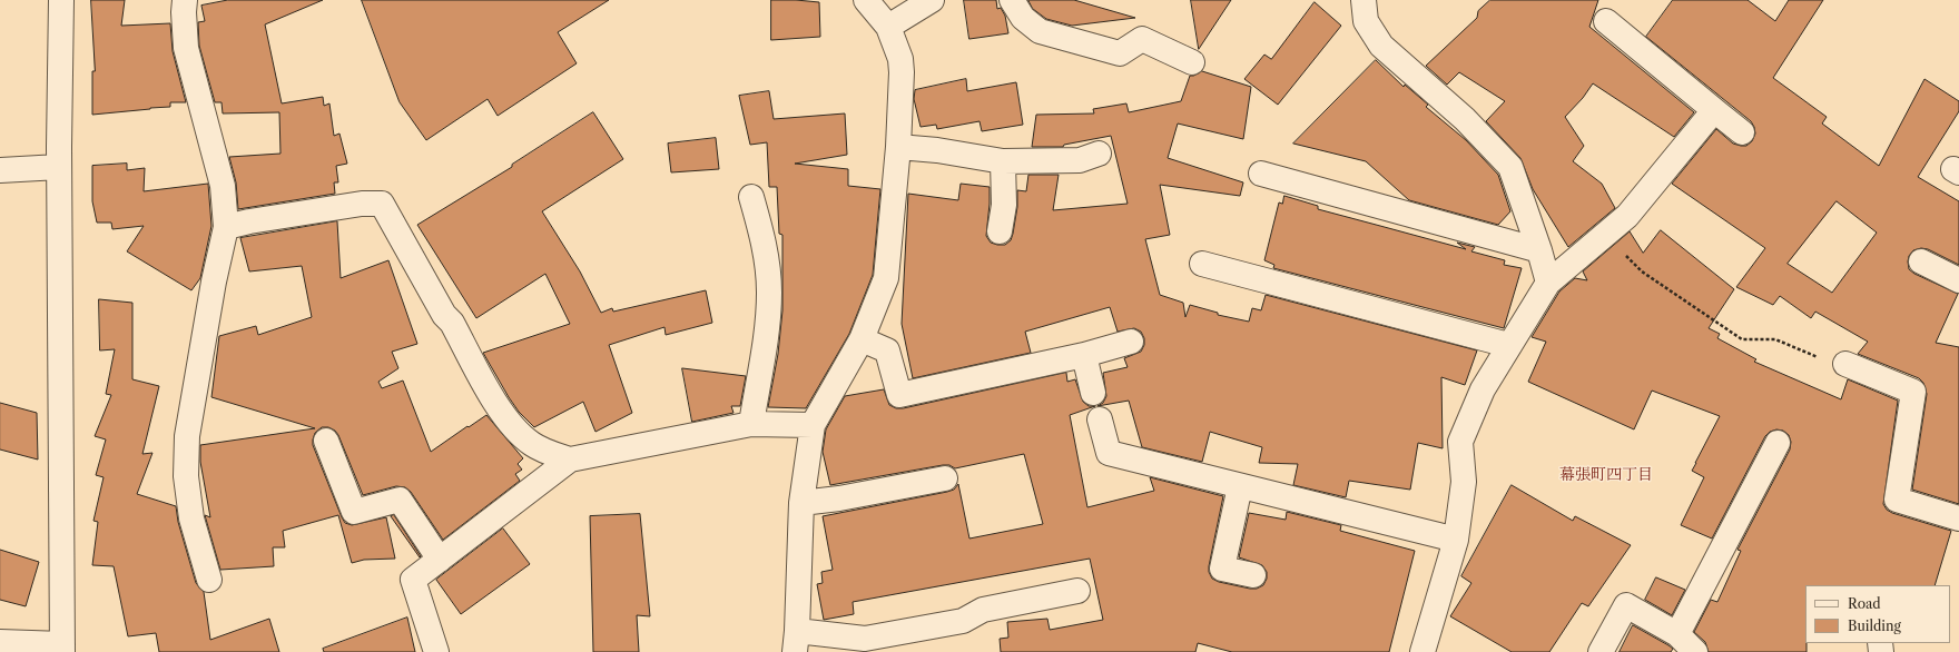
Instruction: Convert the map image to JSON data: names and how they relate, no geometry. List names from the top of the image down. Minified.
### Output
{"districts":["幕張町四丁目"],"legend":["Road","Building"]}
